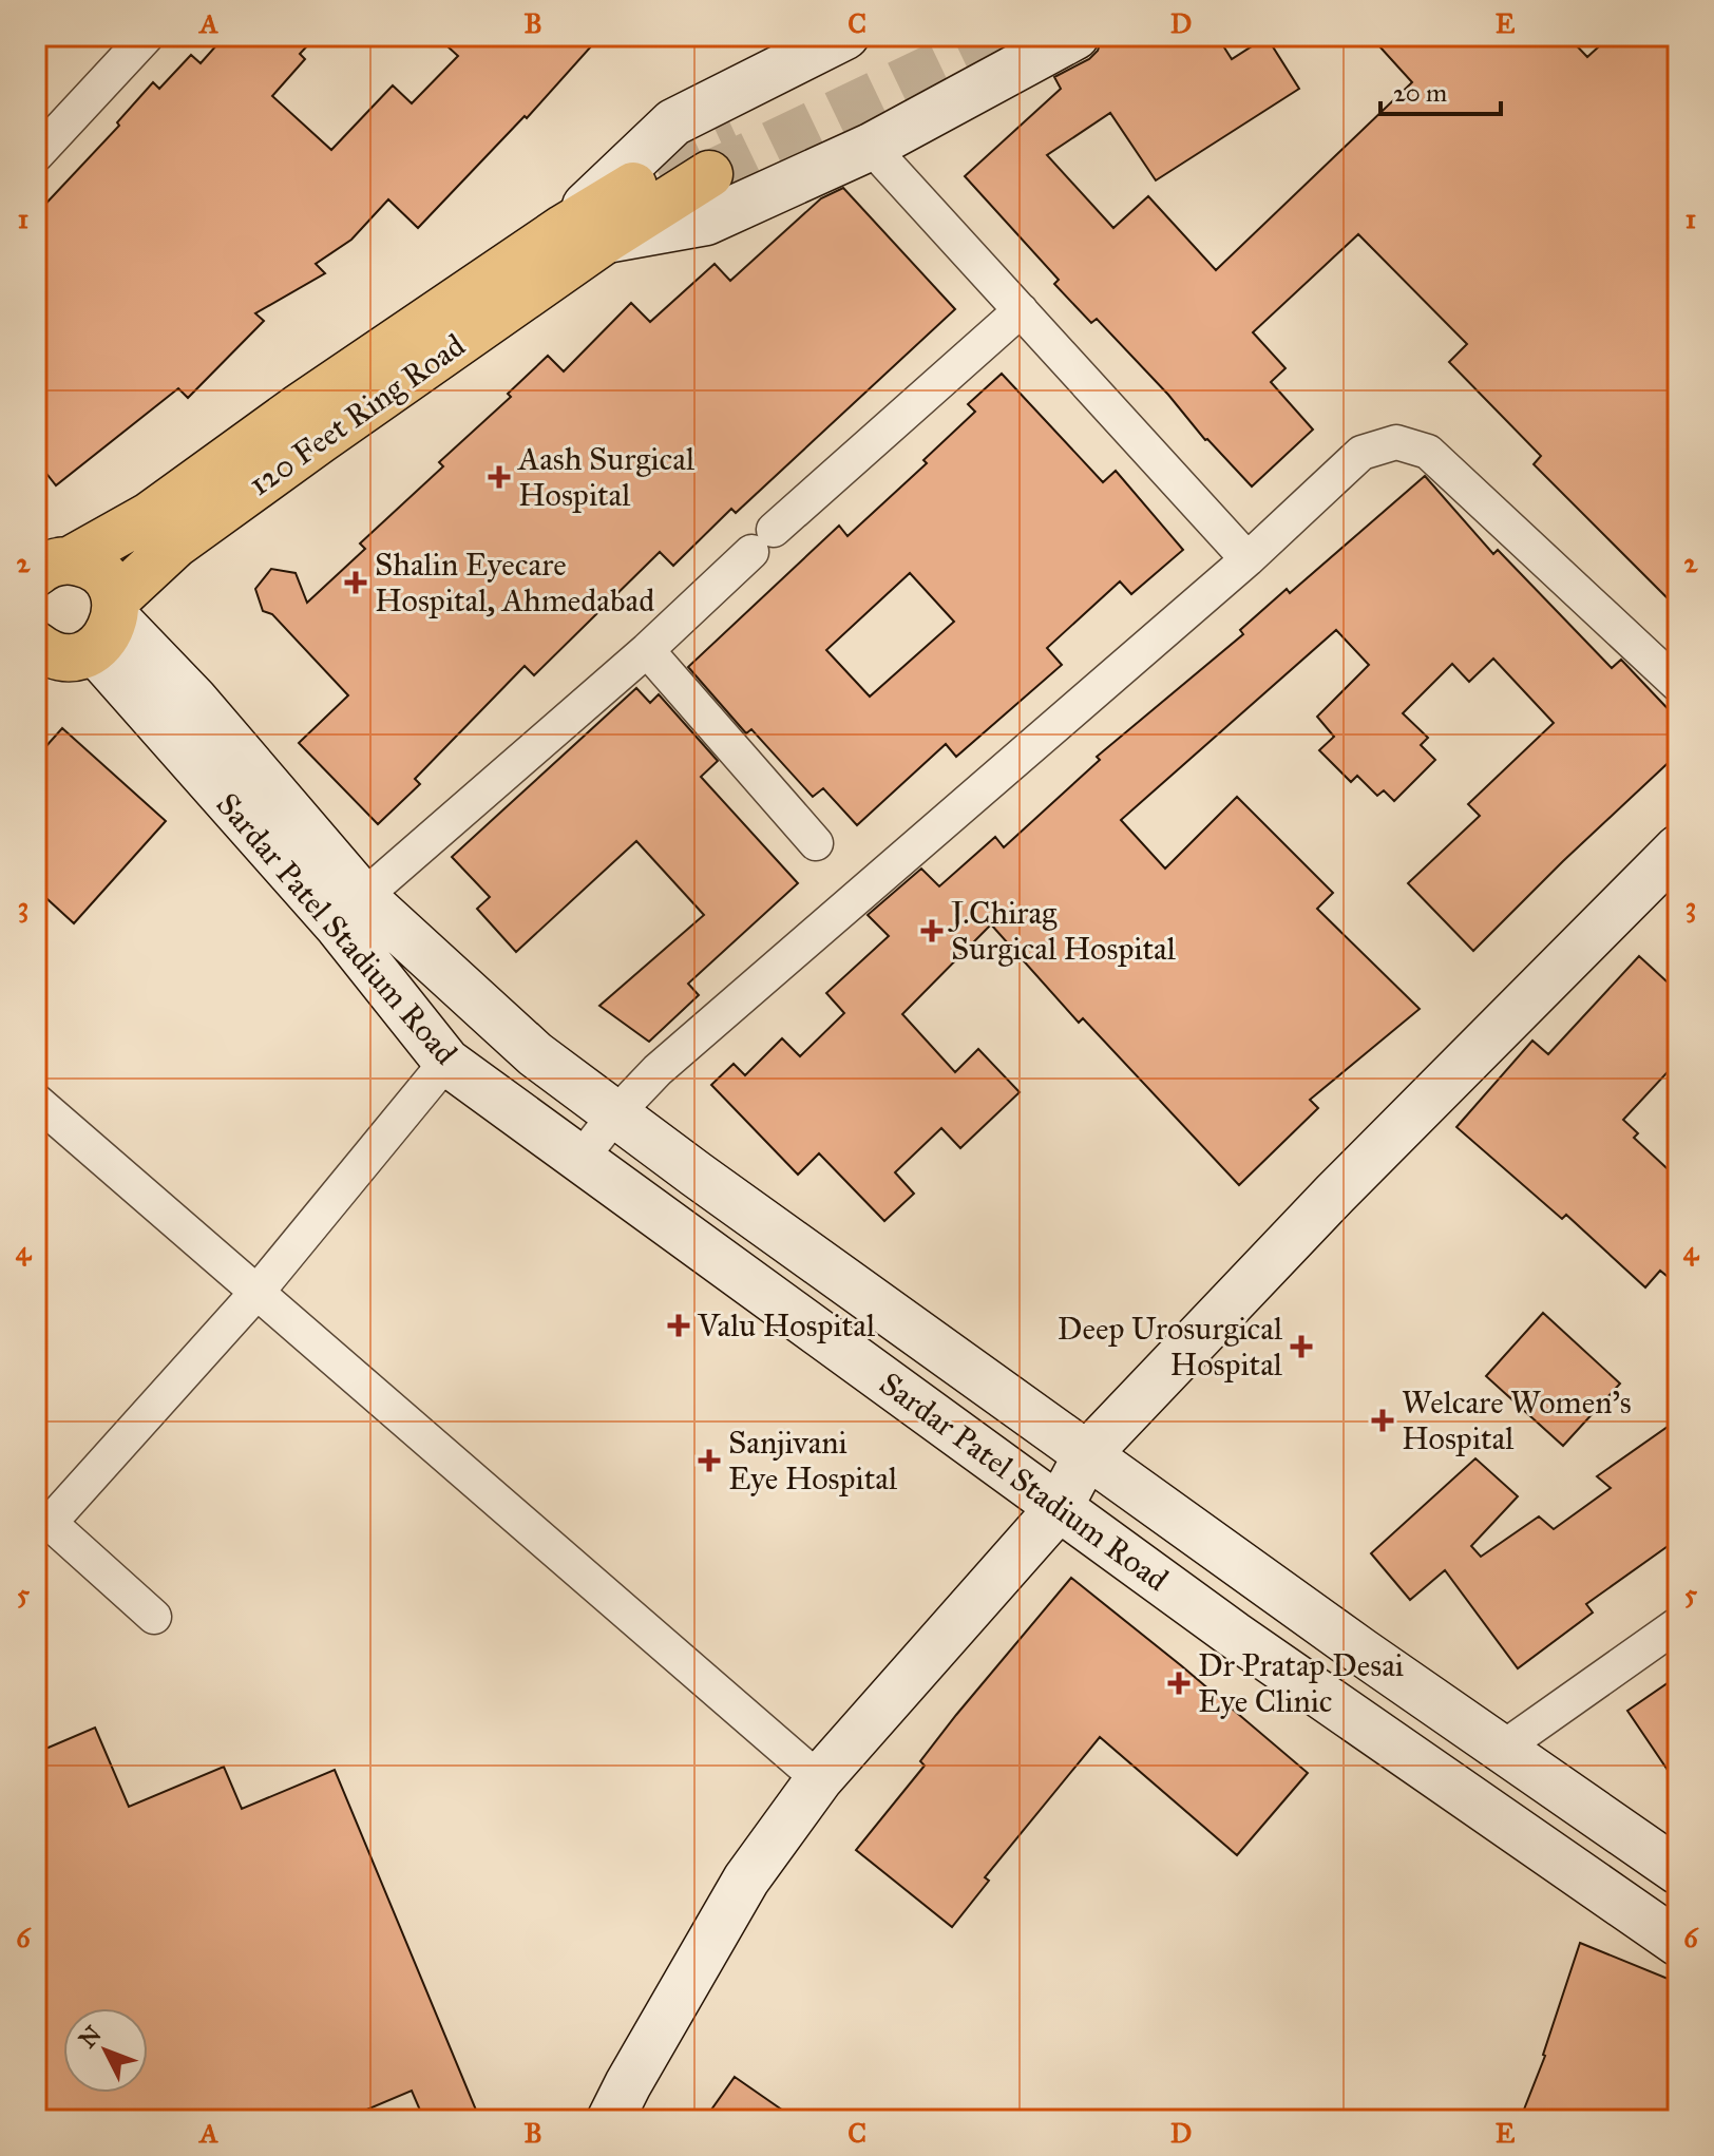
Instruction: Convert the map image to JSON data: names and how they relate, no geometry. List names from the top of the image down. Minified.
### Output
{"streets":{"main road":["120 Feet Ring Road"],"street":["Sardar Patel Stadium Road"]},"crossings":[["120 Feet Ring Road","Sardar Patel Stadium Road"]],"places":{"health":["Aash Surgical Hospital","Shalin Eyecare Hospital, Ahmedabad","J.Chirag Surgical Hospital","Valu Hospital","Deep Urosurgical Hospital","Welcare Women's Hospital","Sanjivani Eye Hospital","Dr Pratap Desai Eye Clinic"]},"scale_bar":"20 m","north":"top left","grid":{"columns":["A","B","C","D","E"],"rows":["1","2","3","4","5","6"]}}
